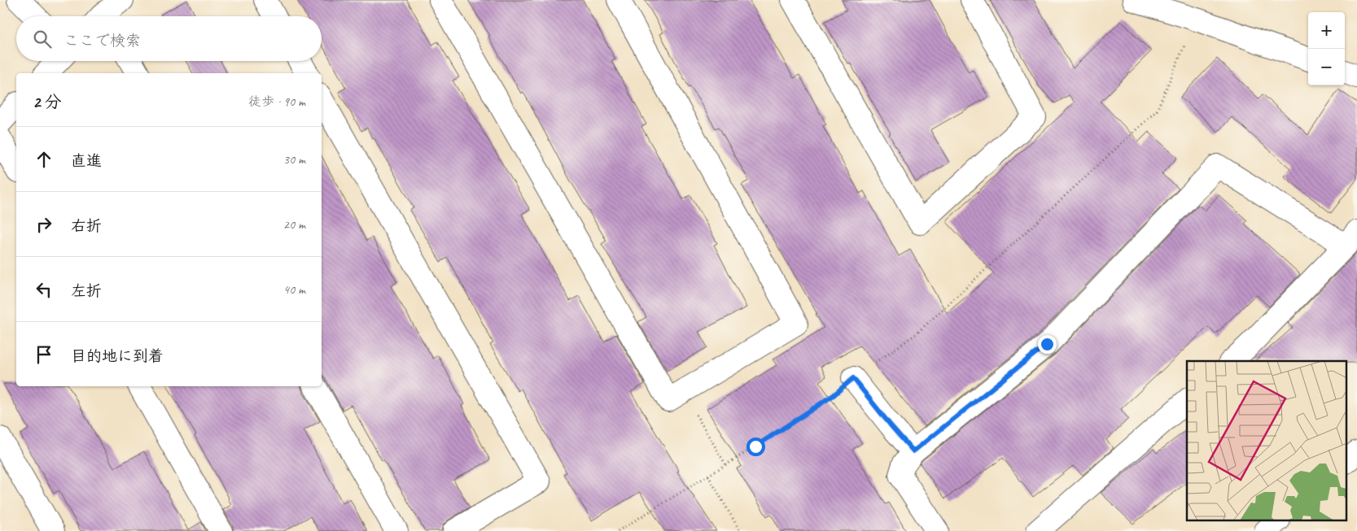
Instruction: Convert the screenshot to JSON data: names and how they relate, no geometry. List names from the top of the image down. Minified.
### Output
{"page":{"map_buttons":["+","−"],"search":"ここで検索","heading":["2 分","徒歩 · 90 m"],"list":[["直進","30 m"],["右折","20 m"],["左折","40 m"],"目的地に到着"]}}
